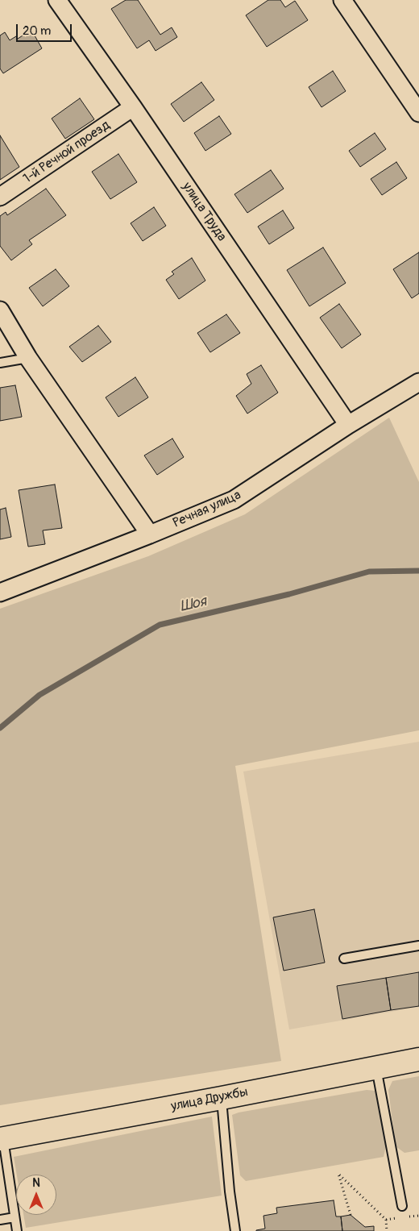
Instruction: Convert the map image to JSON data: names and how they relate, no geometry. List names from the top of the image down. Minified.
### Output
{"streets":{"main road":["улица Дружбы"],"street":["1-й Речной проезд","улица Труда","Речная улица"]},"crossings":[["1-й Речной проезд","улица Труда"],["улица Труда","Речная улица"]],"water":["Шоя"],"scale_bar":"20 m","north":"top"}
